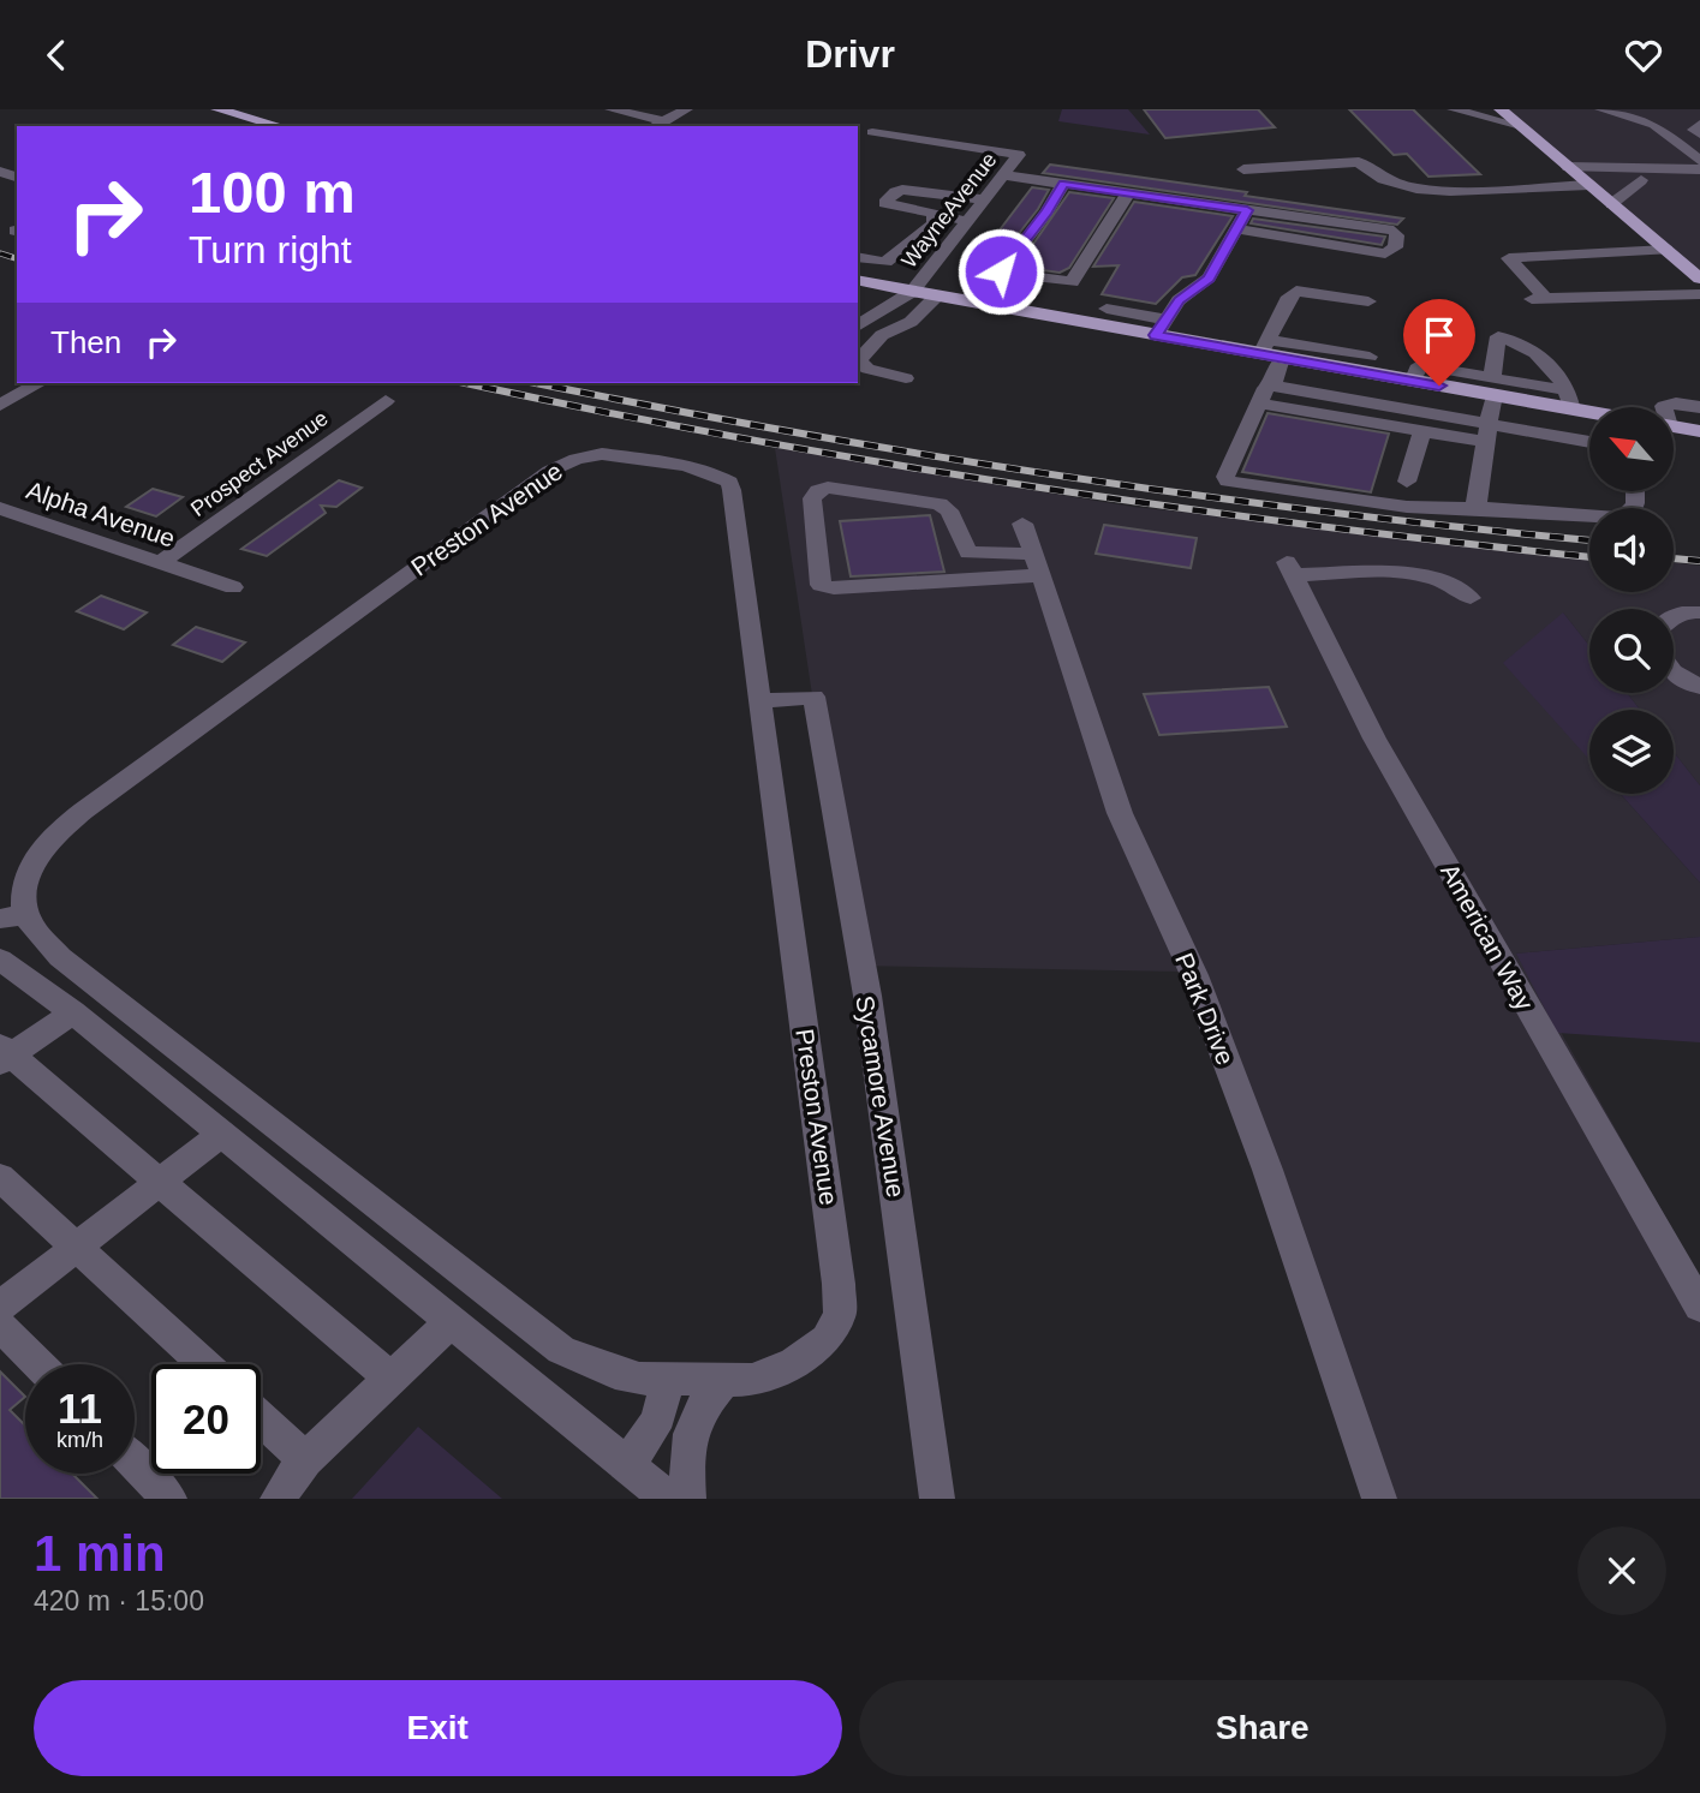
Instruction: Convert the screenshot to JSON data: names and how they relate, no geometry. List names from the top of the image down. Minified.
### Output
{"streets":{"street":["WayneAvenue","Prospect Avenue","Alpha Avenue","Preston Avenue","American Way","Park Drive","Sycamore Avenue"]},"crossings":[["Prospect Avenue","Alpha Avenue"],["Preston Avenue","Sycamore Avenue"]],"north":"top left","page":{"header":"Drivr","turn":["100 m","Turn right"],"then":"Then","speed":"11 km/h","limit":"20","heading":["1 min","420 m · 15:00"],"buttons":["Exit","Share"]}}
